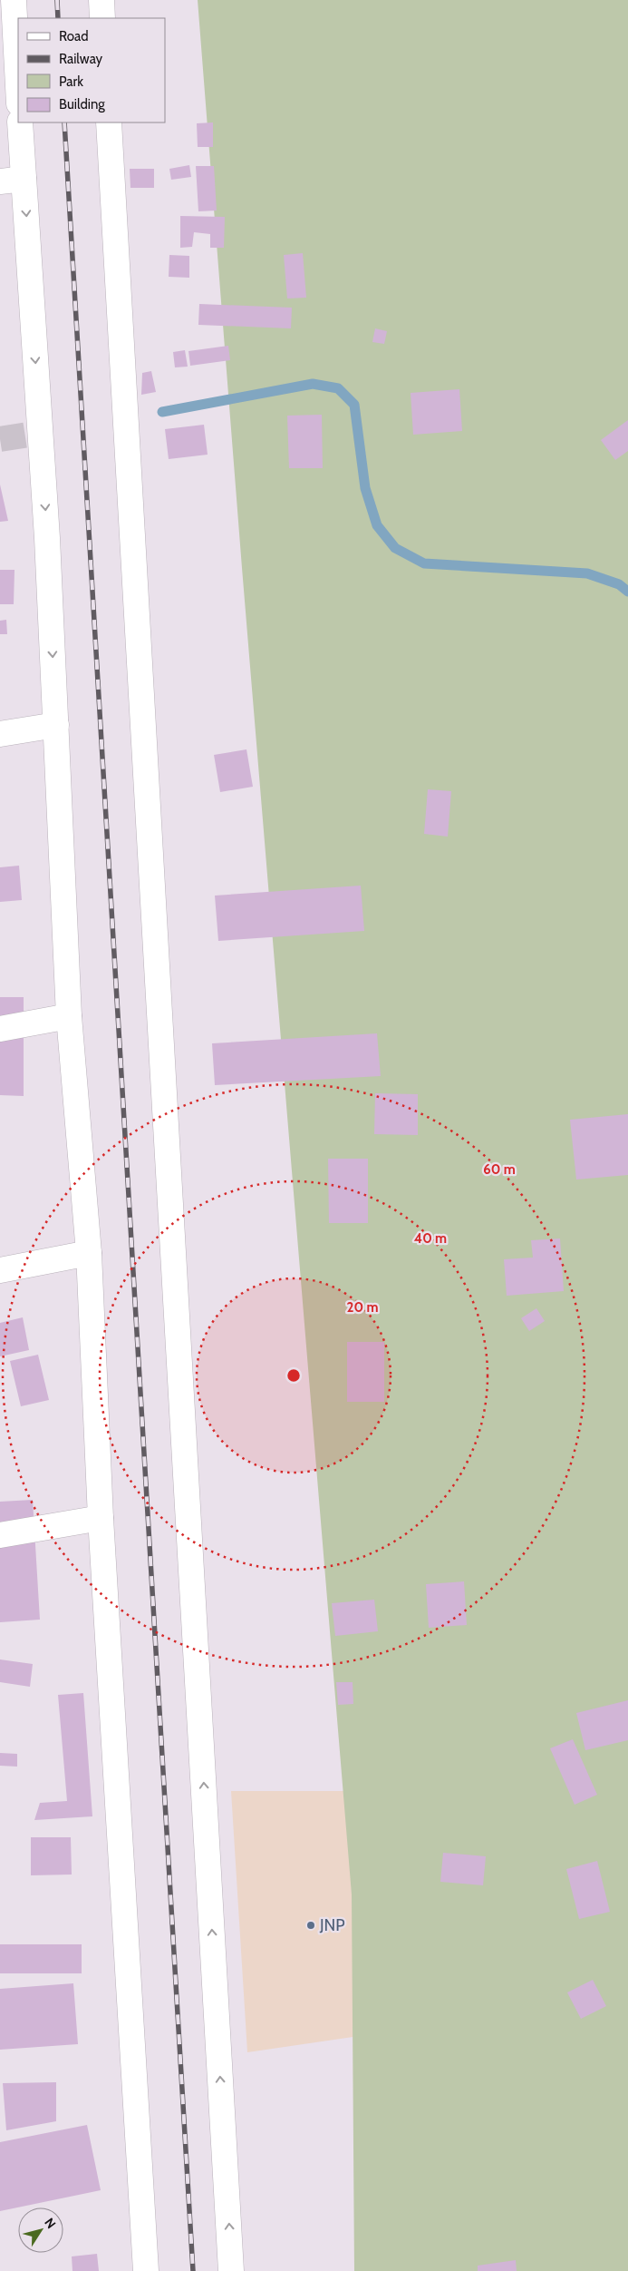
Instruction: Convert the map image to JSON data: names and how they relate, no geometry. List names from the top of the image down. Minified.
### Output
{"places":["JNP"],"legend":["Road","Railway","Park","Building"],"north":"top right","rings":["60 m","40 m","20 m"]}
